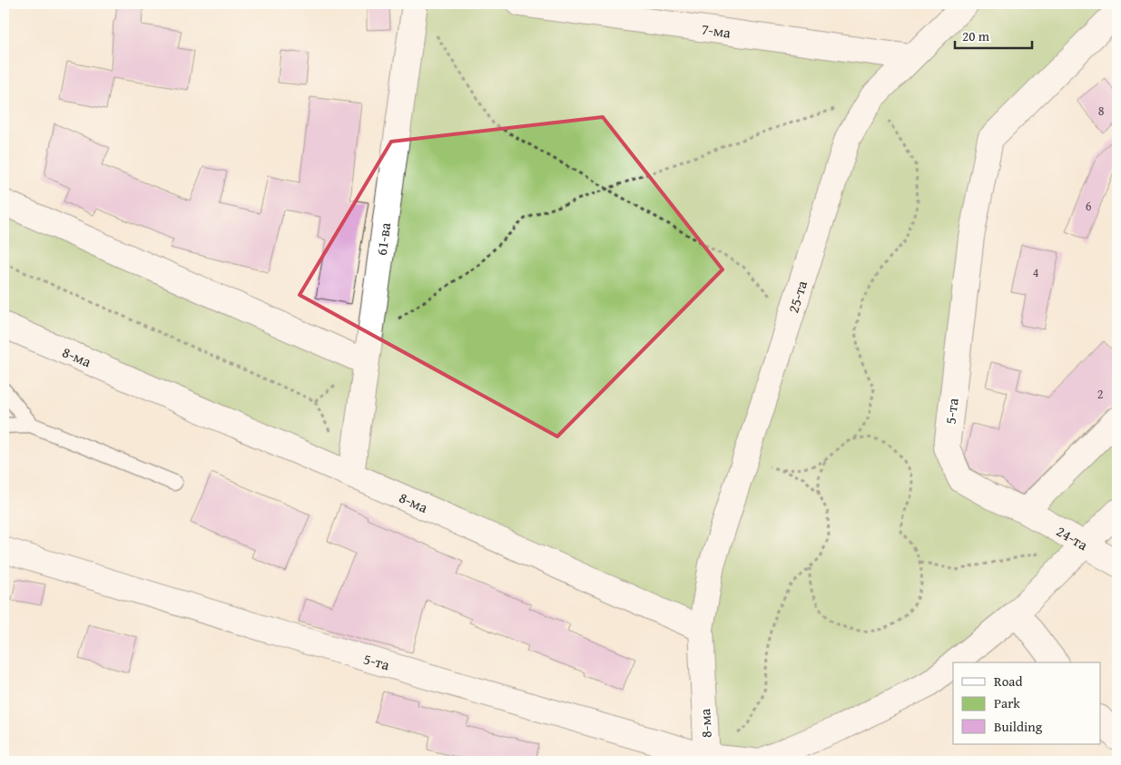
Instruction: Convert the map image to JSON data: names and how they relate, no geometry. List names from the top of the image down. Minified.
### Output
{"streets":{"street":["7-ма","61-ва","25-та","8-ма","5-та","24-та"]},"crossings":[["7-ма","25-та"],["61-ва","8-ма"],["25-та","8-ма"],["8-ма","5-та"],["5-та","24-та"]],"house_numbers":["8","6","4","2"],"legend":["Road","Park","Building"],"scale_bar":"20 m"}
